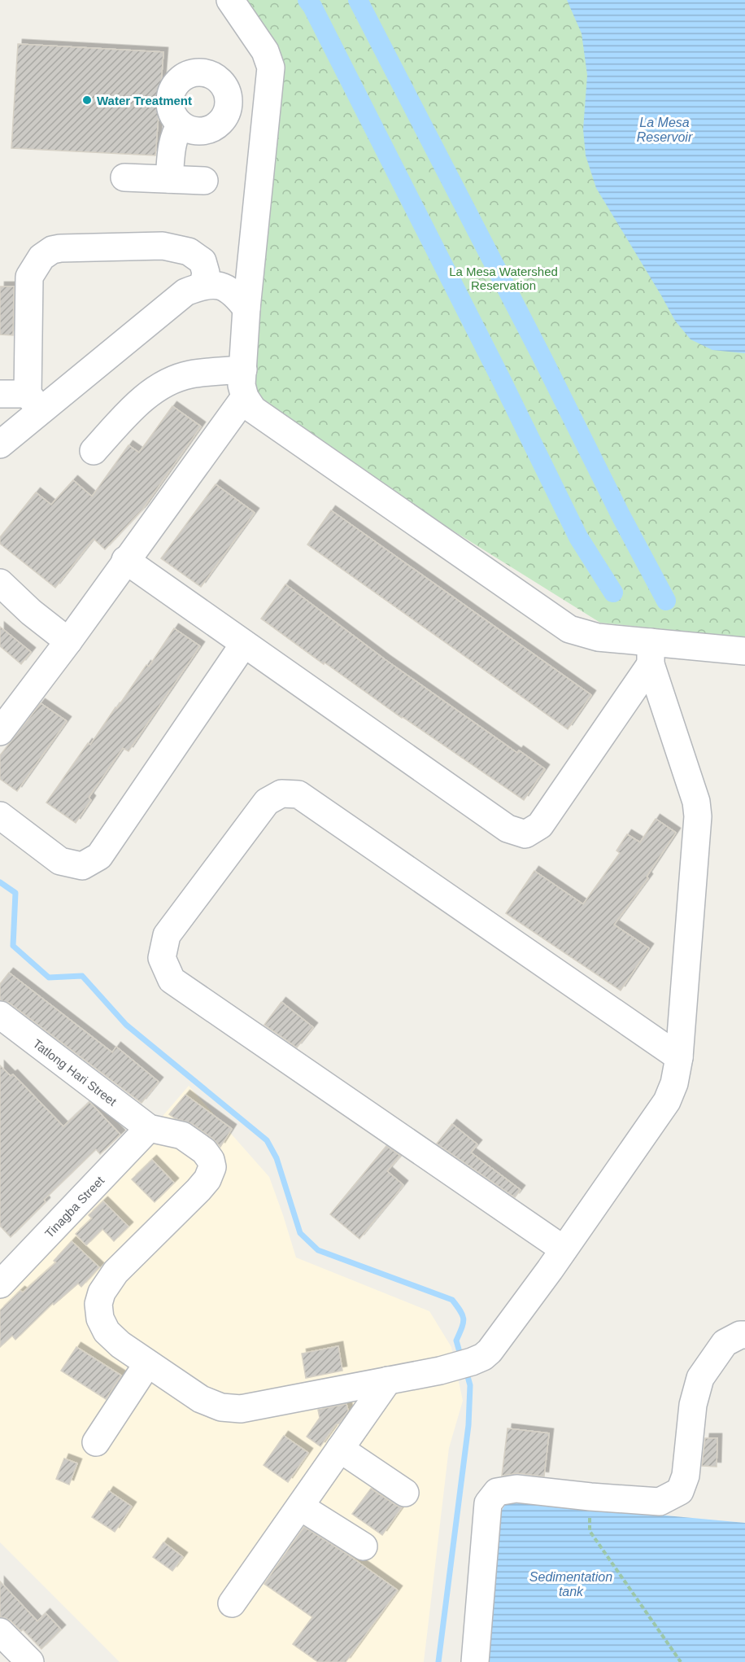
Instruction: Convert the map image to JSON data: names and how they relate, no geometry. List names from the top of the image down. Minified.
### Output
{"streets":{"street":["Tatlong Hari Street","Tinagba Street"]},"crossings":[["Tatlong Hari Street","Tinagba Street"]],"water":["La Mesa Reservoir","Sedimentation tank"],"parks":["La Mesa Watershed Reservation"],"places":["Water Treatment"]}
